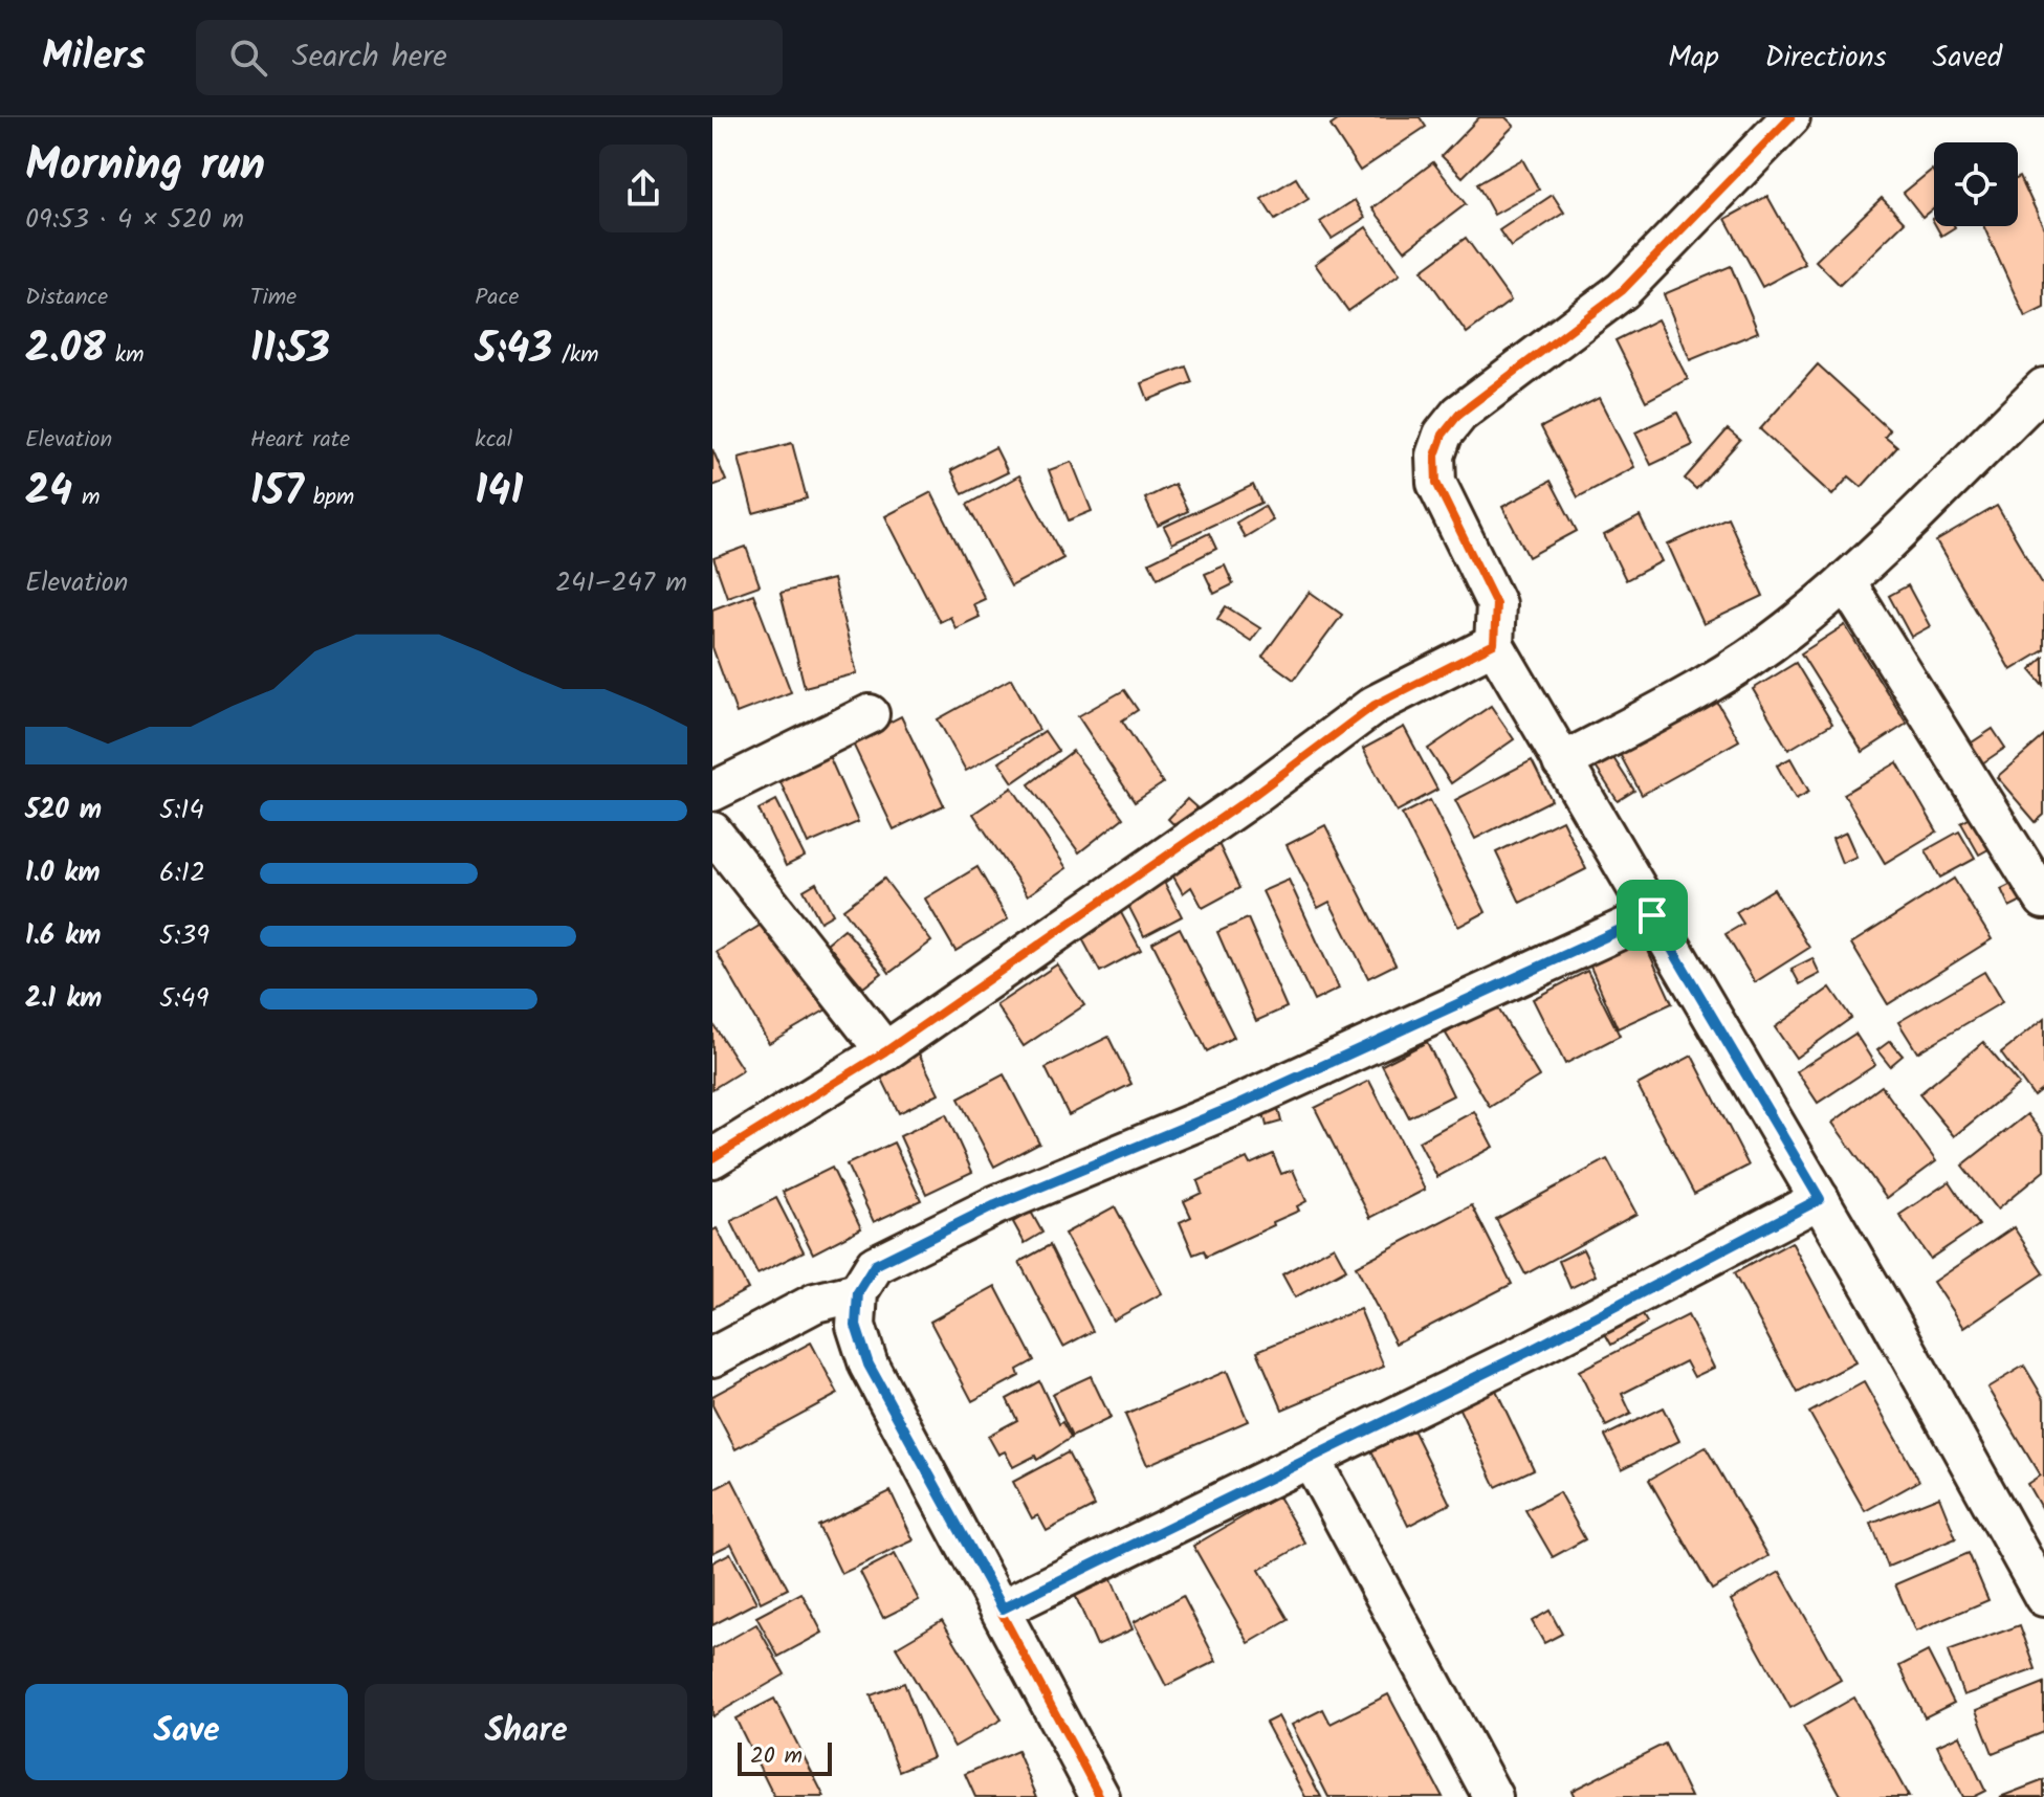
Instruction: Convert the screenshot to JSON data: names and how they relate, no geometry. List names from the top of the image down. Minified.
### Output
{"scale_bar":"20 m","page":{"header":"Milers","search":"Search here","nav":["Map","Directions","Saved"],"heading":["Morning run","09:53 · 4 × 520 m"],"stats":[["Distance","2.08 km"],["Time","11:53"],["Pace","5:43 /km"],["Elevation","24 m"],["Heart rate","157 bpm"],["kcal","141"]],"chart":["Elevation","241–247 m"],"list":[{"name":"520 m","note":"5:14"},{"name":"1.0 km","note":"6:12"},{"name":"1.6 km","note":"5:39"},{"name":"2.1 km","note":"5:49"}],"buttons":["Save","Share"],"scale":"20 m"}}
